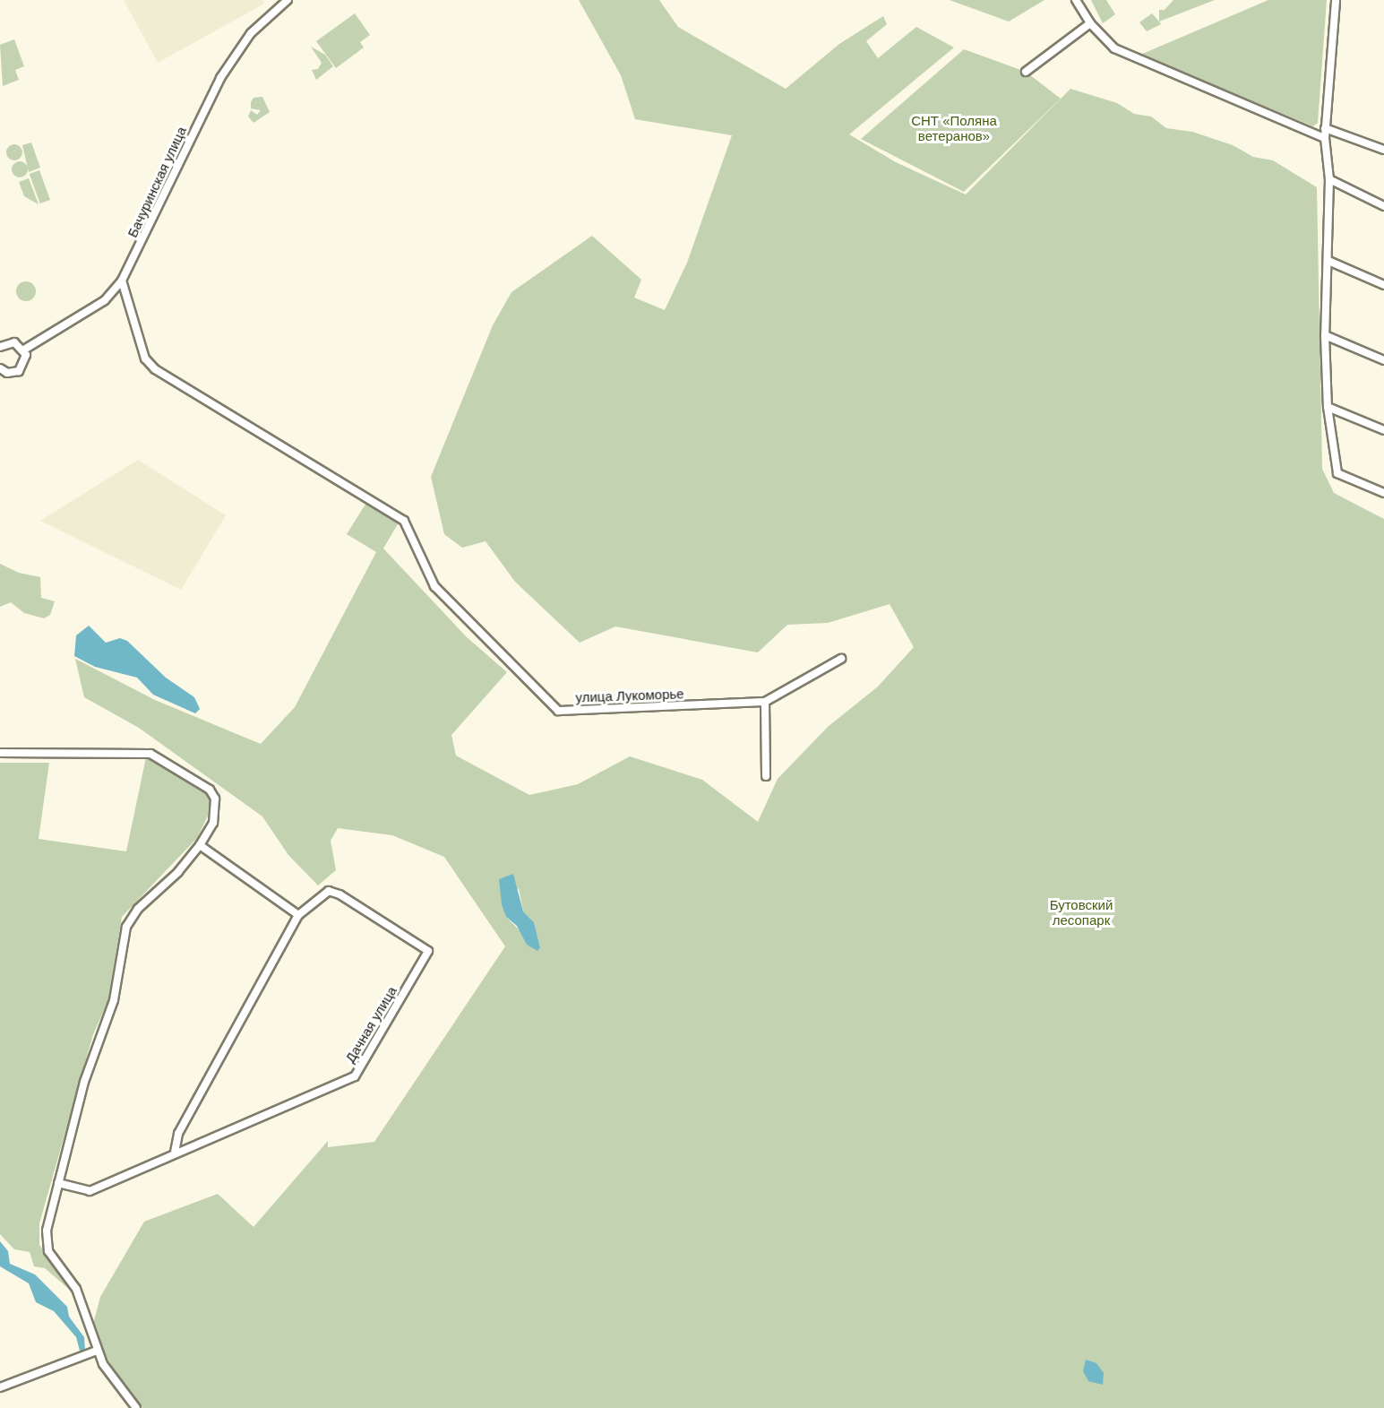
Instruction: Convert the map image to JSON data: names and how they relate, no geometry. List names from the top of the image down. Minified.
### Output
{"streets":{"street":["Бачуринская улица","улица Лукоморье","Дачная улица"]},"crossings":[["Бачуринская улица","улица Лукоморье"]],"parks":["СНТ «Поляна ветеранов»","Бутовский лесопарк"]}
